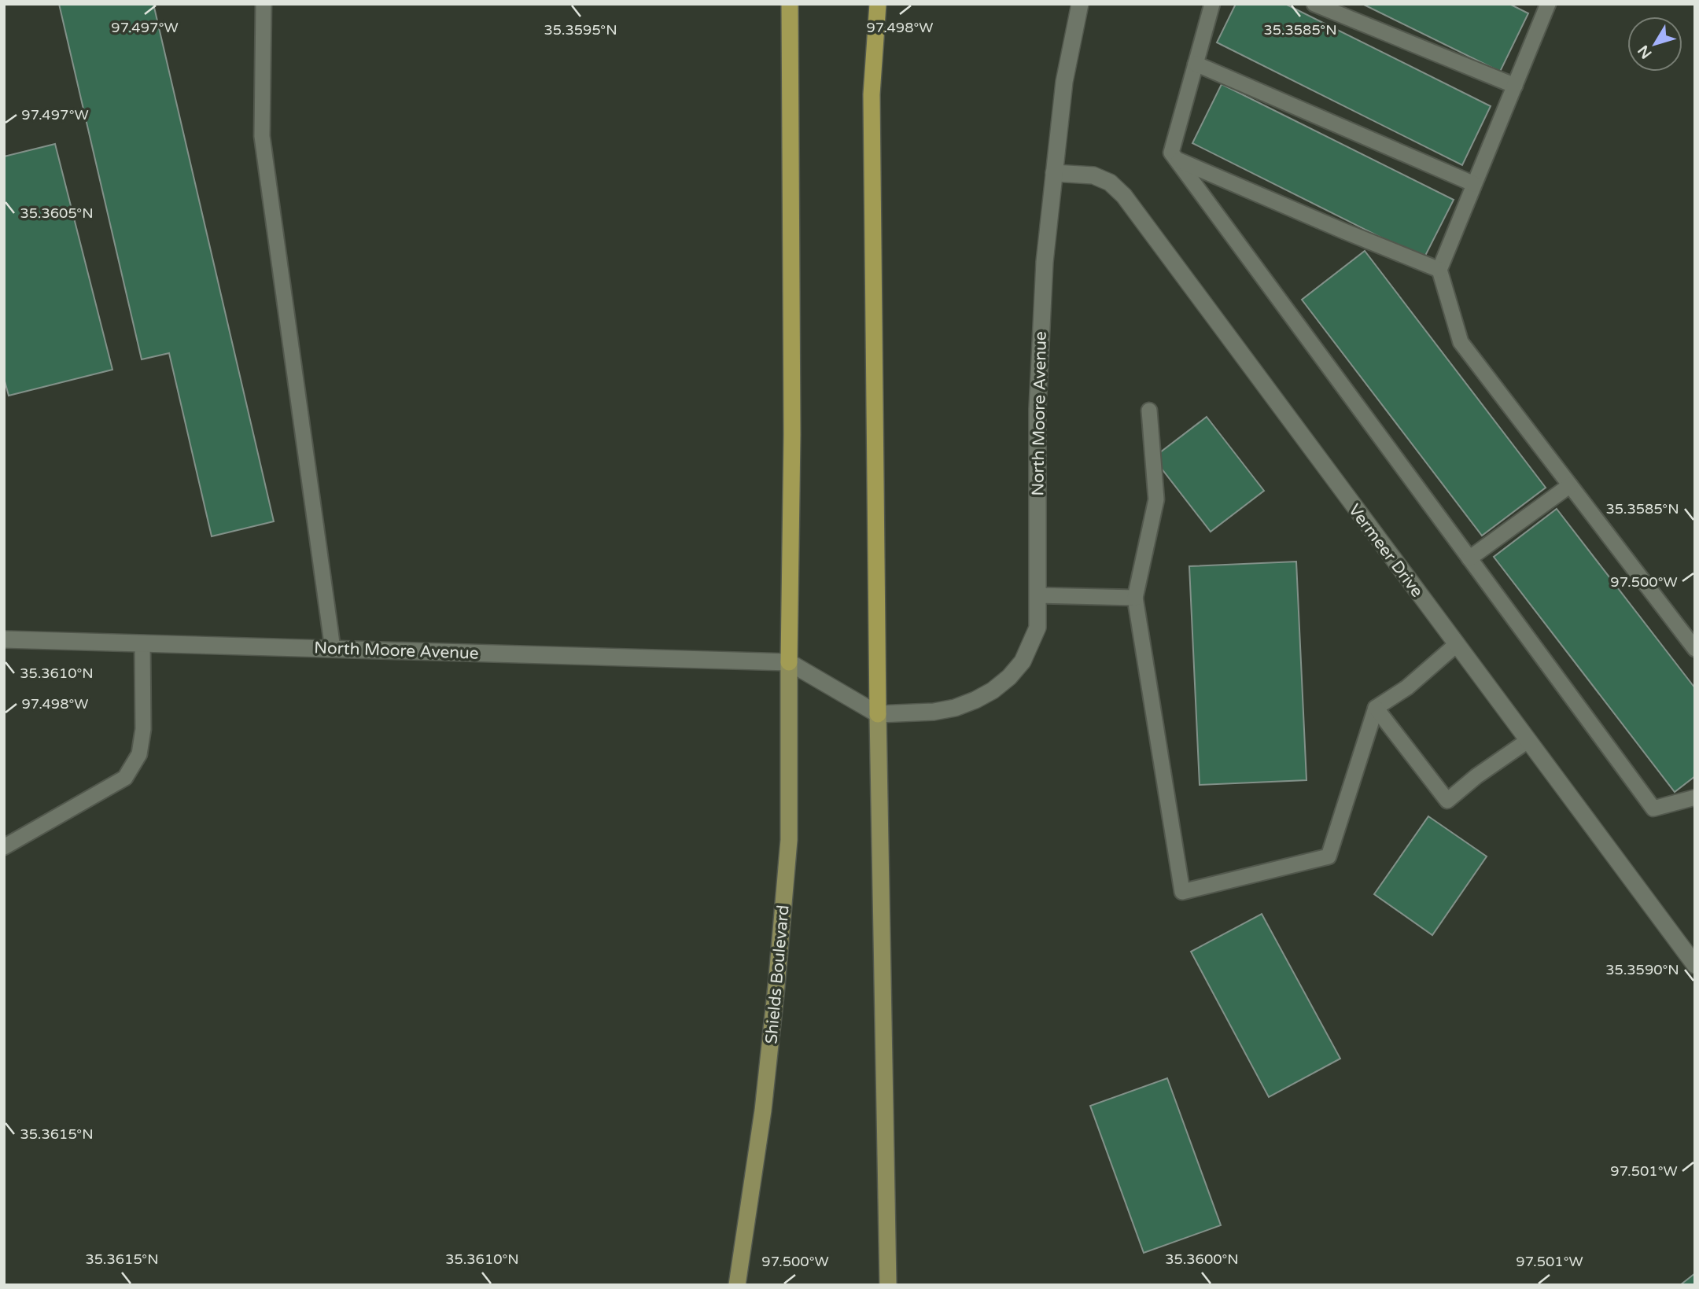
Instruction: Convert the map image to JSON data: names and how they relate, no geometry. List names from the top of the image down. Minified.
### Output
{"streets":{"main road":["Shields Boulevard"],"street":["North Moore Avenue","Vermeer Drive"]},"crossings":[["North Moore Avenue","Vermeer Drive"],["North Moore Avenue","Shields Boulevard"]],"north":"bottom left","coordinates":["97.497°W","97.498°W","35.3595°N","35.3585°N","35.3605°N","97.500°W","35.3610°N","35.3590°N","35.3615°N","97.501°W","35.3600°N"]}
